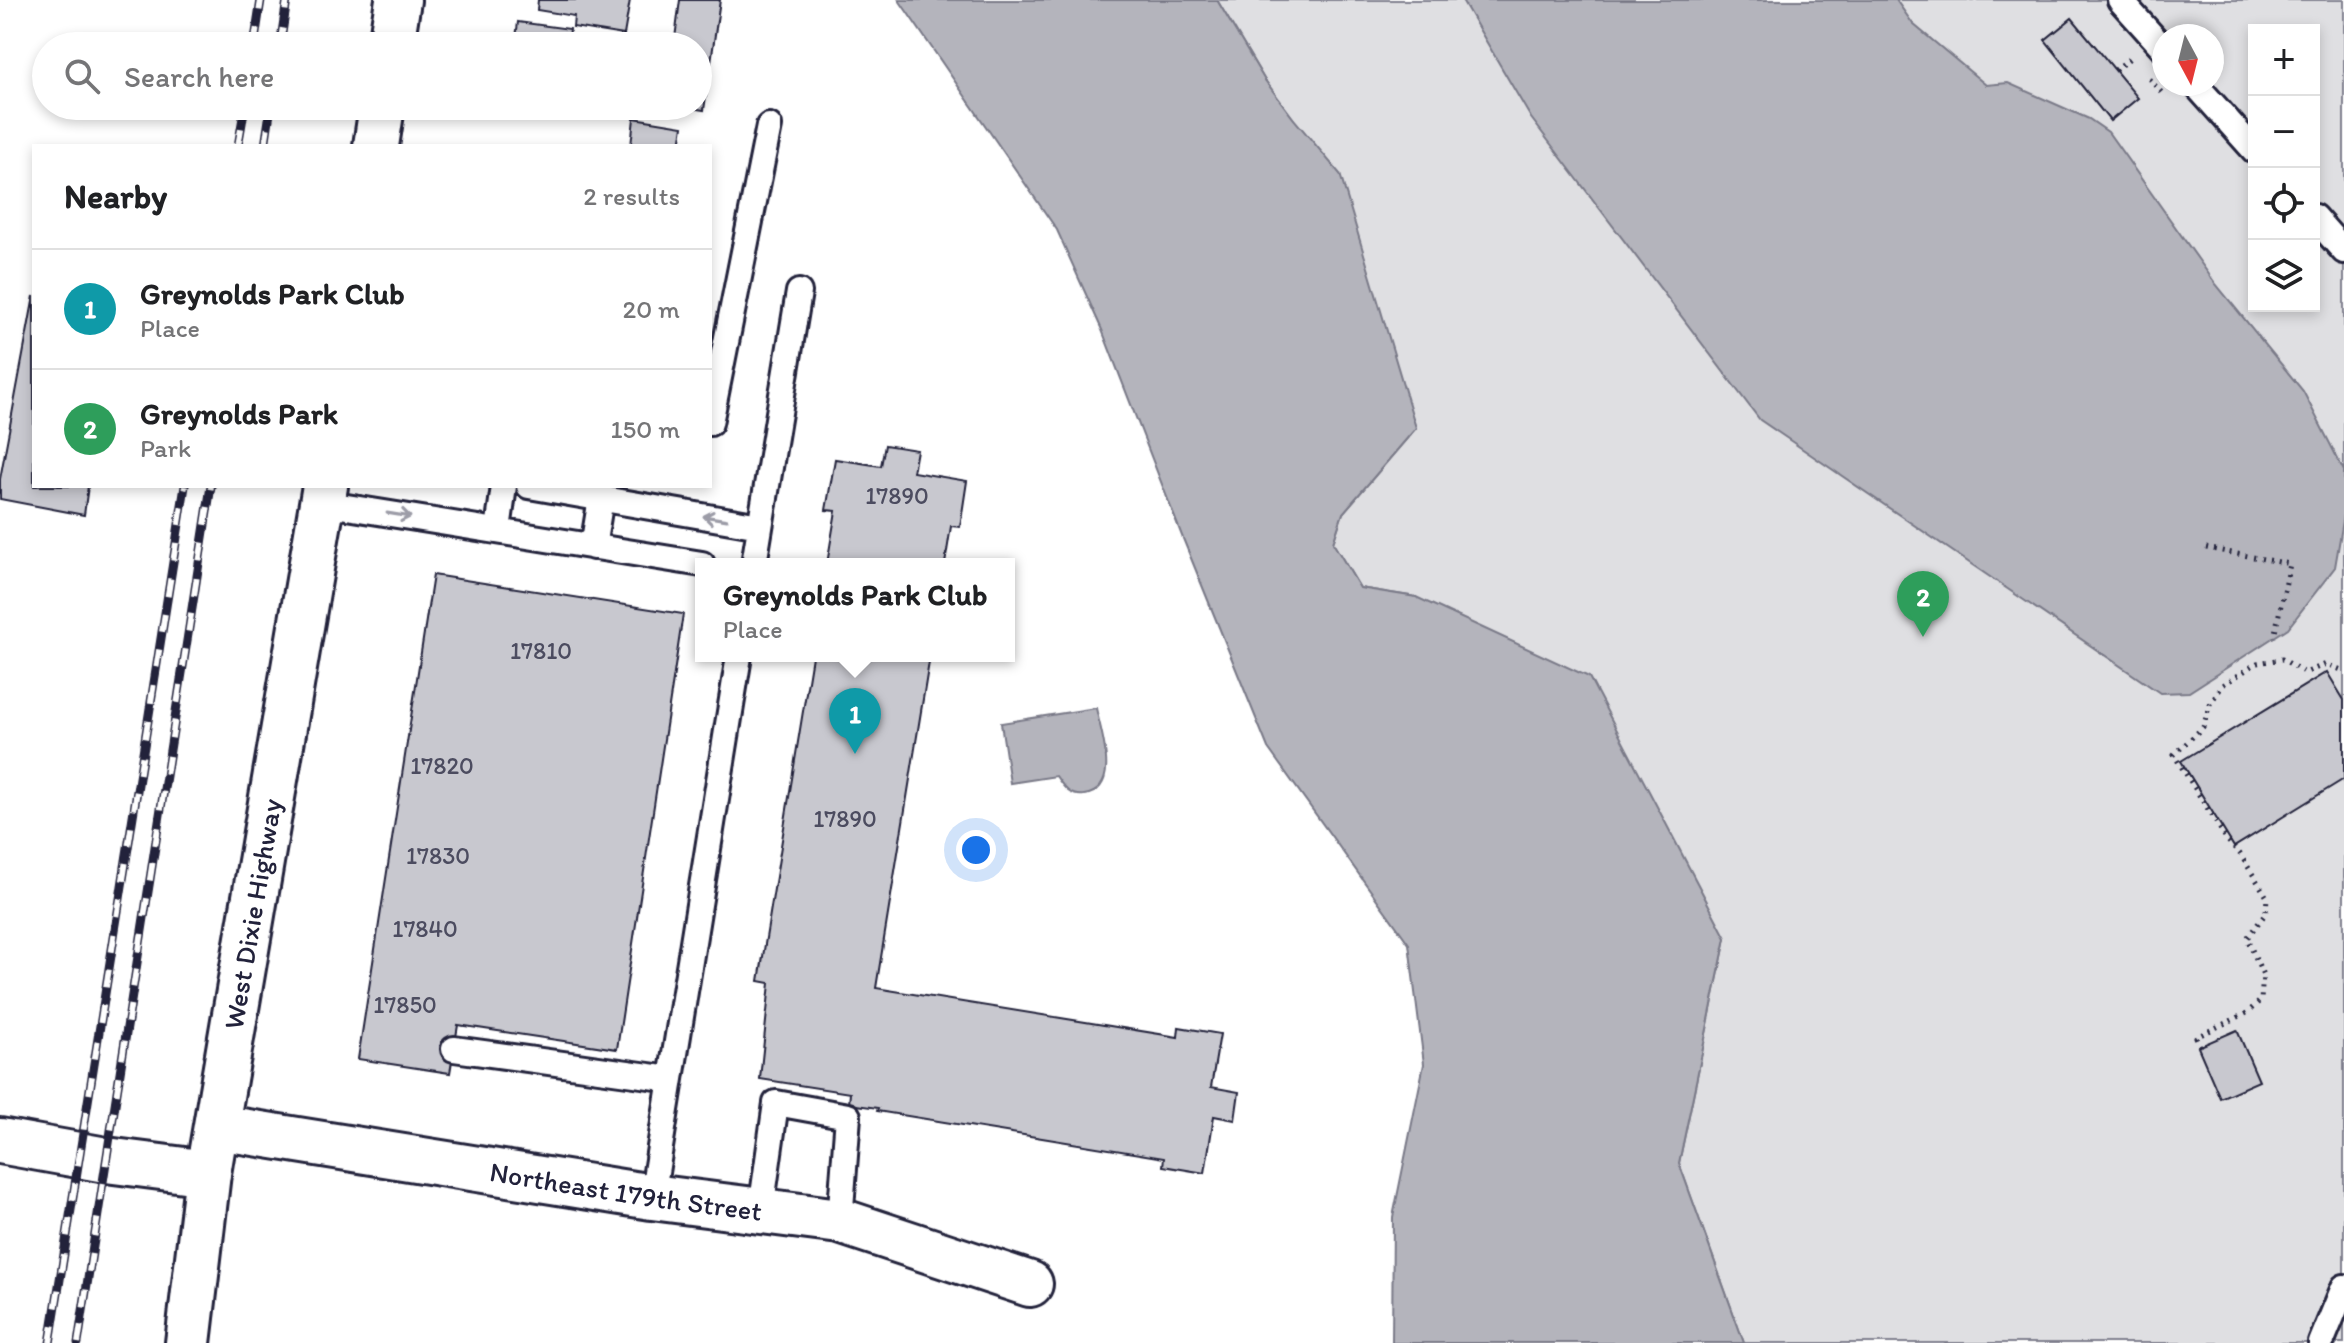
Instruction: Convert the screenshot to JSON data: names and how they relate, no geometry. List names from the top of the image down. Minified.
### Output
{"streets":{"street":["West Dixie Highway","Northeast 179th Street"]},"crossings":[["West Dixie Highway","Northeast 179th Street"]],"house_numbers":["17890","17810","17820","17890","17830","17840","17850"],"north":"bottom","page":{"map_buttons":["+","−"],"search":"Search here","heading":["Nearby","2 results"],"list":[{"mark":"1","name":"Greynolds Park Club","note":"Place","value":"20 m"},{"mark":"2","name":"Greynolds Park","note":"Park","value":"150 m"}],"popup":["Greynolds Park Club","Place"],"pins":["2","1"]}}
